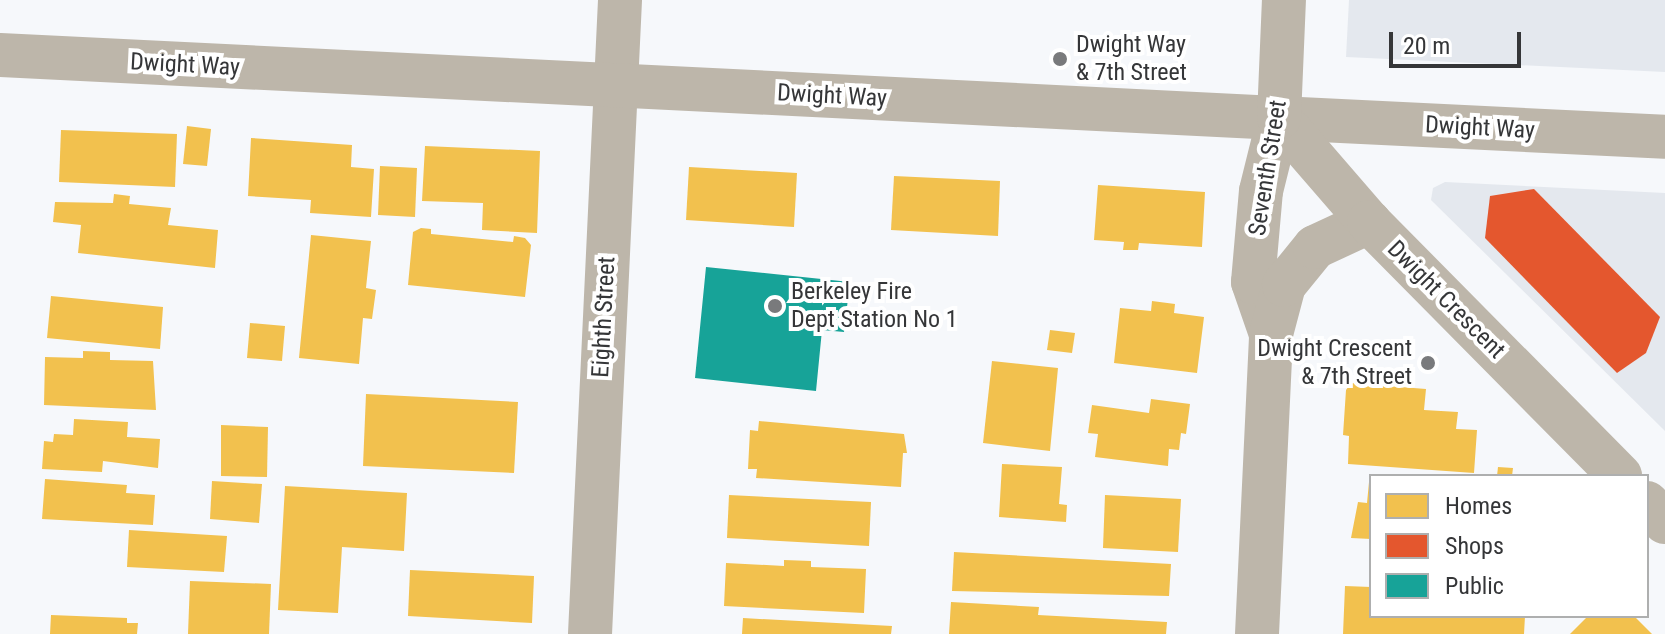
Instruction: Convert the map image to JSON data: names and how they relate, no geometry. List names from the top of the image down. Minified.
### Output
{"streets":{"street":["Dwight Way","Seventh Street","Dwight Crescent","Eighth Street"]},"crossings":[["Dwight Way","Seventh Street"],["Dwight Way","Dwight Crescent"],["Dwight Way","Eighth Street"],["Seventh Street","Dwight Crescent"]],"places":["Dwight Way & 7th Street","Berkeley Fire Dept Station No 1","Dwight Crescent & 7th Street"],"legend":["Homes","Shops","Public"],"scale_bar":"20 m"}
